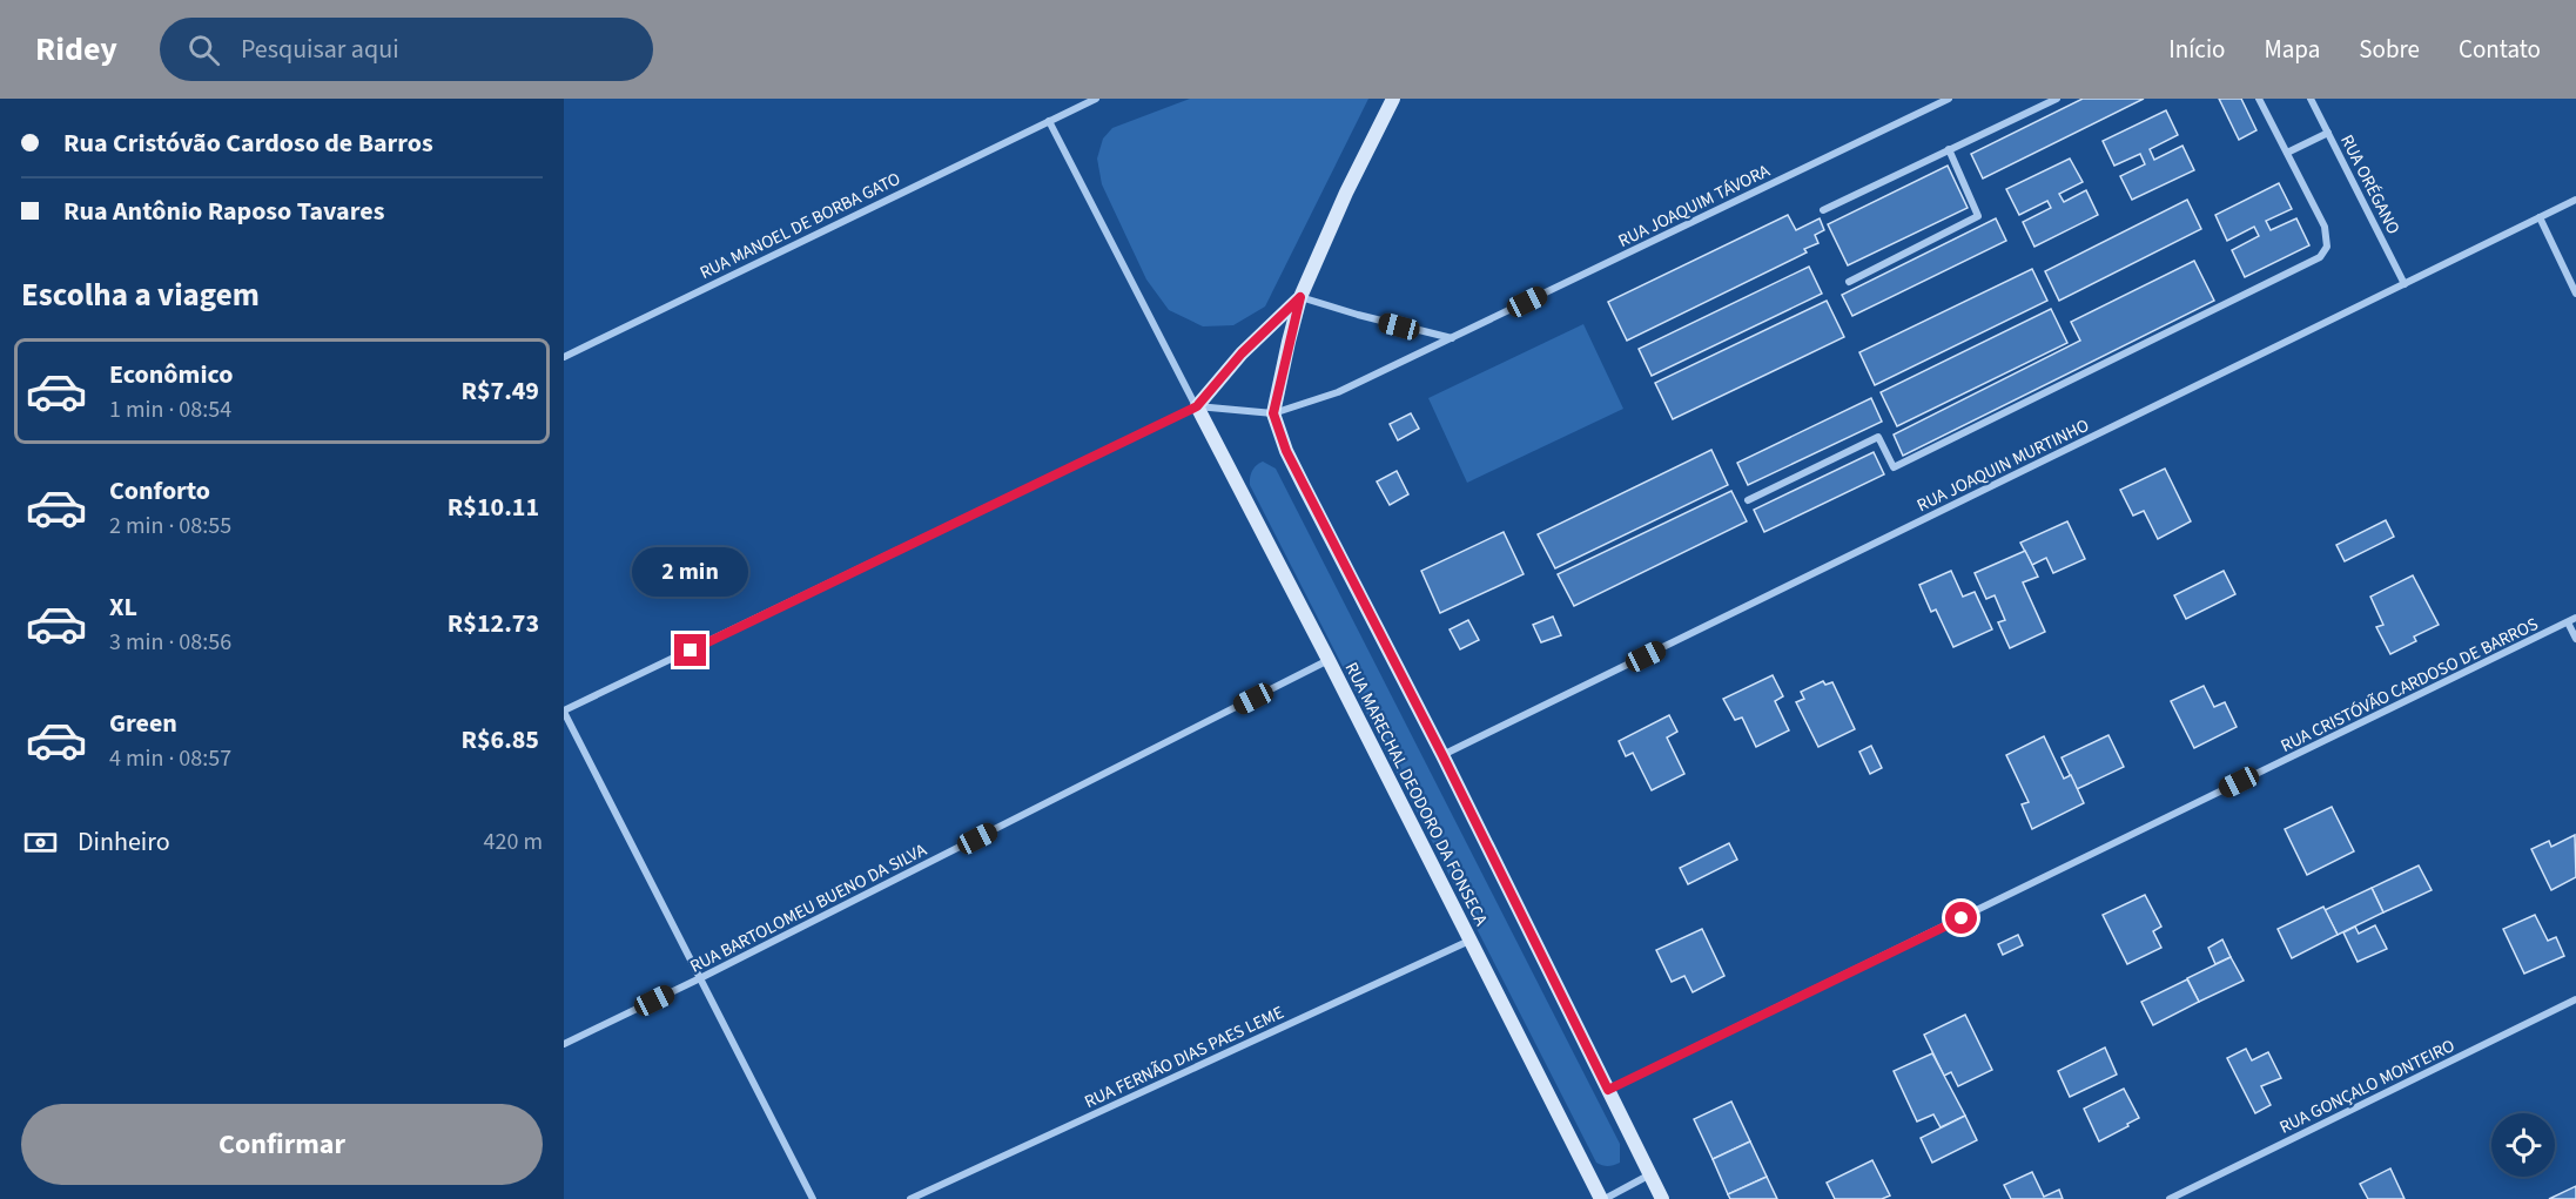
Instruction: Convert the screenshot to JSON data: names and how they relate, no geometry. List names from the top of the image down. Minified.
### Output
{"streets":{"street":["RUA ORÉGANO","RUA JOAQUIM TÁVORA","RUA MANOEL DE BORBA GATO","RUA JOAQUIN MURTINHO","RUA CRISTÓVÃO CARDOSO DE BARROS","RUA MARECHAL DEODORO DA FONSECA","RUA BARTOLOMEU BUENO DA SILVA","RUA FERNÃO DIAS PAES LEME","RUA GONÇALO MONTEIRO"]},"crossings":[["RUA ORÉGANO","RUA JOAQUIN MURTINHO"],["RUA JOAQUIM TÁVORA","RUA MARECHAL DEODORO DA FONSECA"],["RUA MARECHAL DEODORO DA FONSECA","RUA BARTOLOMEU BUENO DA SILVA"],["RUA MARECHAL DEODORO DA FONSECA","RUA FERNÃO DIAS PAES LEME"]],"page":{"header":"Ridey","search":"Pesquisar aqui","nav":["Início","Mapa","Sobre","Contato"],"banner":["Rua Cristóvão Cardoso de Barros","Rua Antônio Raposo Tavares"],"heading":"Escolha a viagem","list":[{"name":"Econômico","note":"1 min · 08:54","value":"R$7.49"},{"name":"Conforto","note":"2 min · 08:55","value":"R$10.11"},{"name":"XL","note":"3 min · 08:56","value":"R$12.73"},{"name":"Green","note":"4 min · 08:57","value":"R$6.85"}],"bubble":"2 min","pay":["Dinheiro","420 m"],"buttons":"Confirmar"}}
